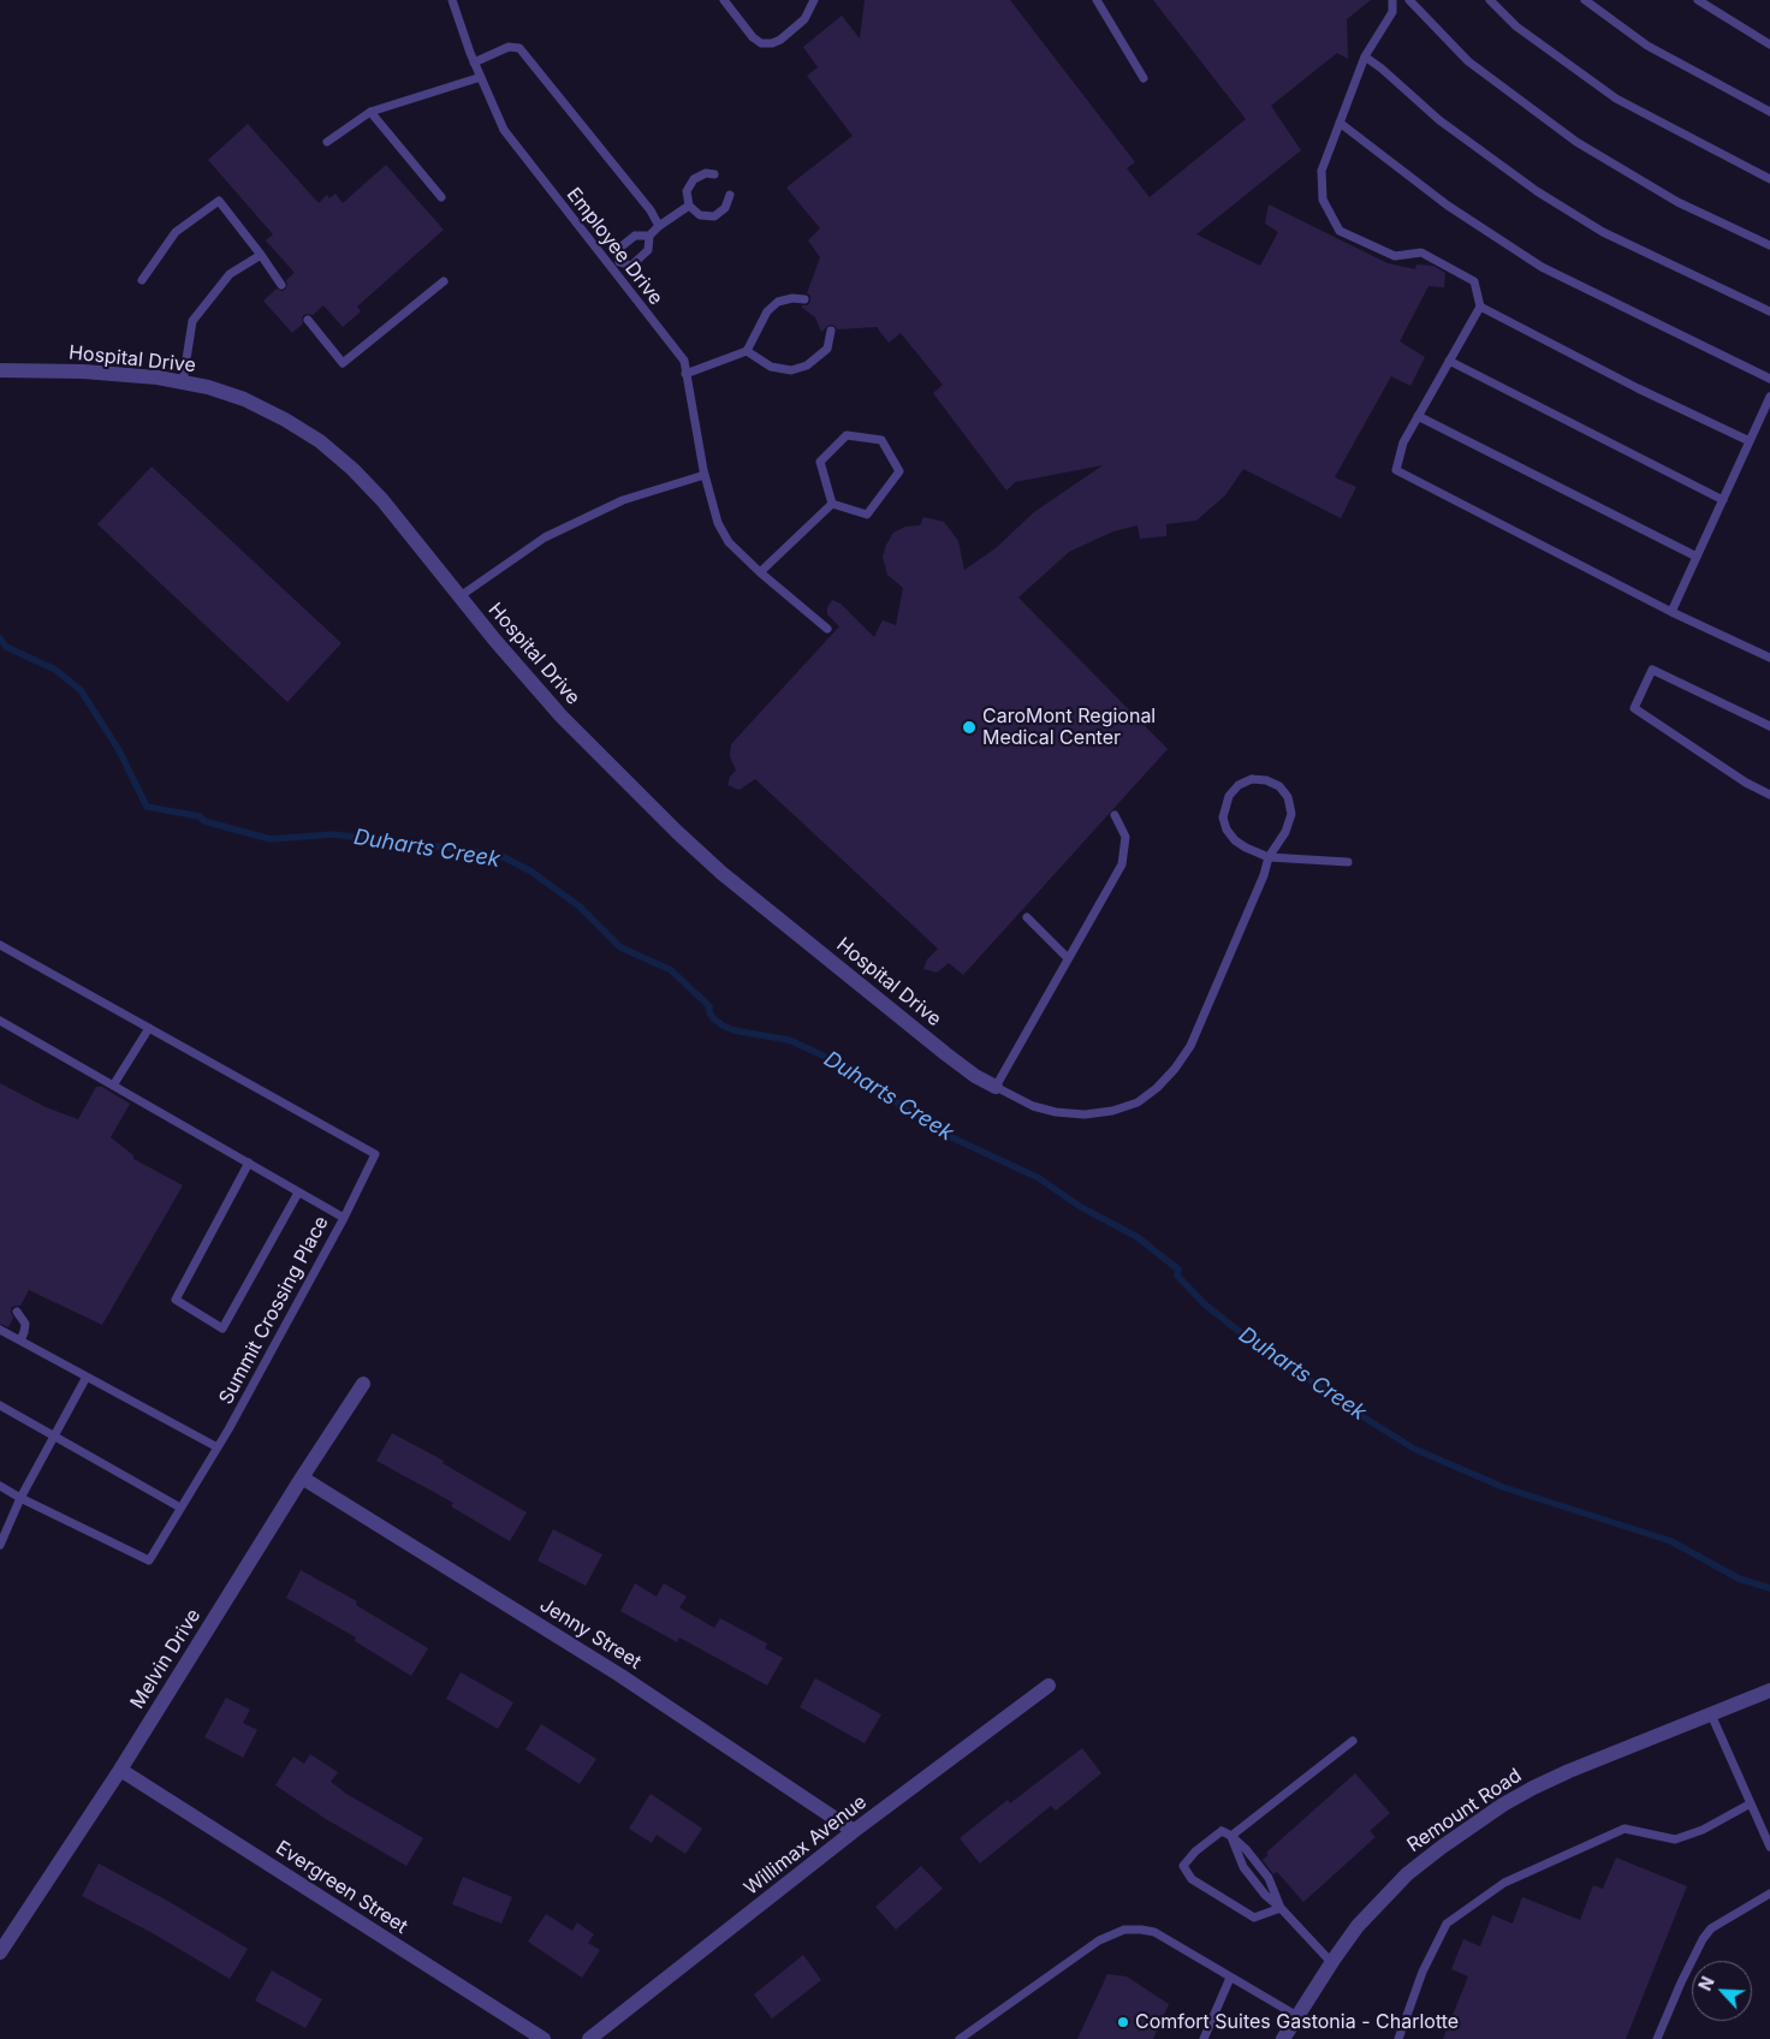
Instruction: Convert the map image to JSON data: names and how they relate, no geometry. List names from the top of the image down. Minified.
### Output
{"streets":{"street":["Hospital Drive","Jenny Street","Melvin Drive","Remount Road","Willimax Avenue","Evergreen Street"],"lane":["Employee Drive","Summit Crossing Place"]},"crossings":[["Jenny Street","Melvin Drive"],["Jenny Street","Willimax Avenue"],["Melvin Drive","Evergreen Street"]],"water":["Duharts Creek"],"places":["CaroMont Regional Medical Center","Comfort Suites Gastonia - Charlotte"],"north":"top left"}
